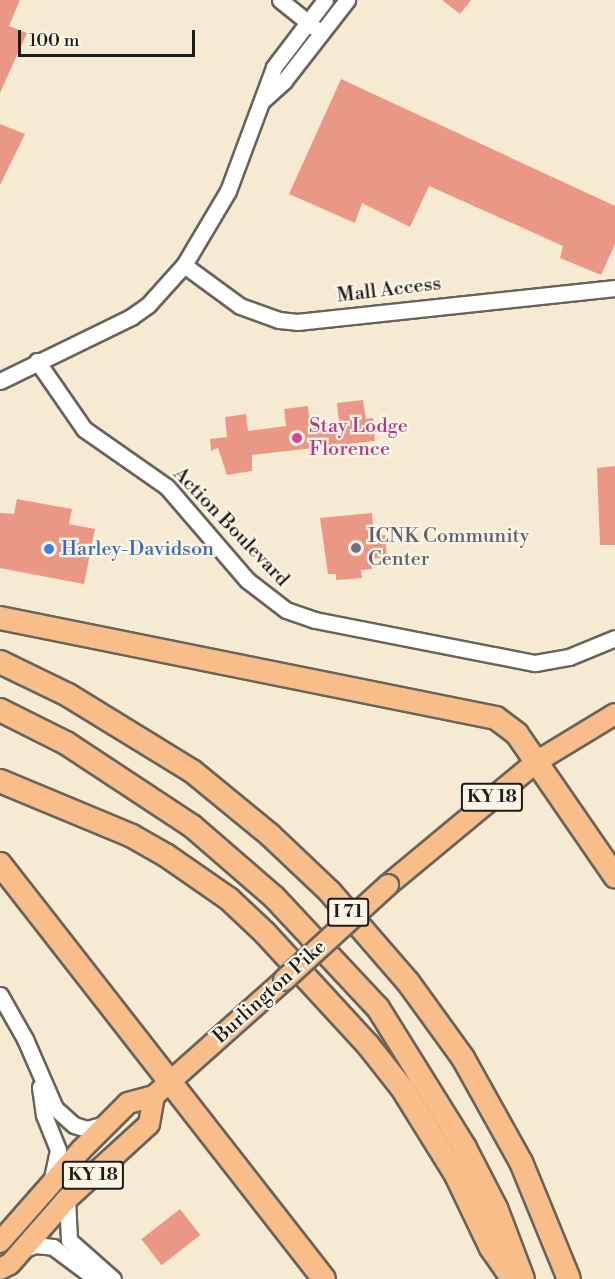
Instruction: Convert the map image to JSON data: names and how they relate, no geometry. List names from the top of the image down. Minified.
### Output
{"streets":{"highway":["I 71"],"main road":["KY 18","Burlington Pike"],"street":["Mall Access","Action Boulevard"]},"crossings":[["KY 18","Burlington Pike"]],"places":["Stay Lodge Florence","ICNK Community Center","Harley-Davidson"],"scale_bar":"100 m"}
